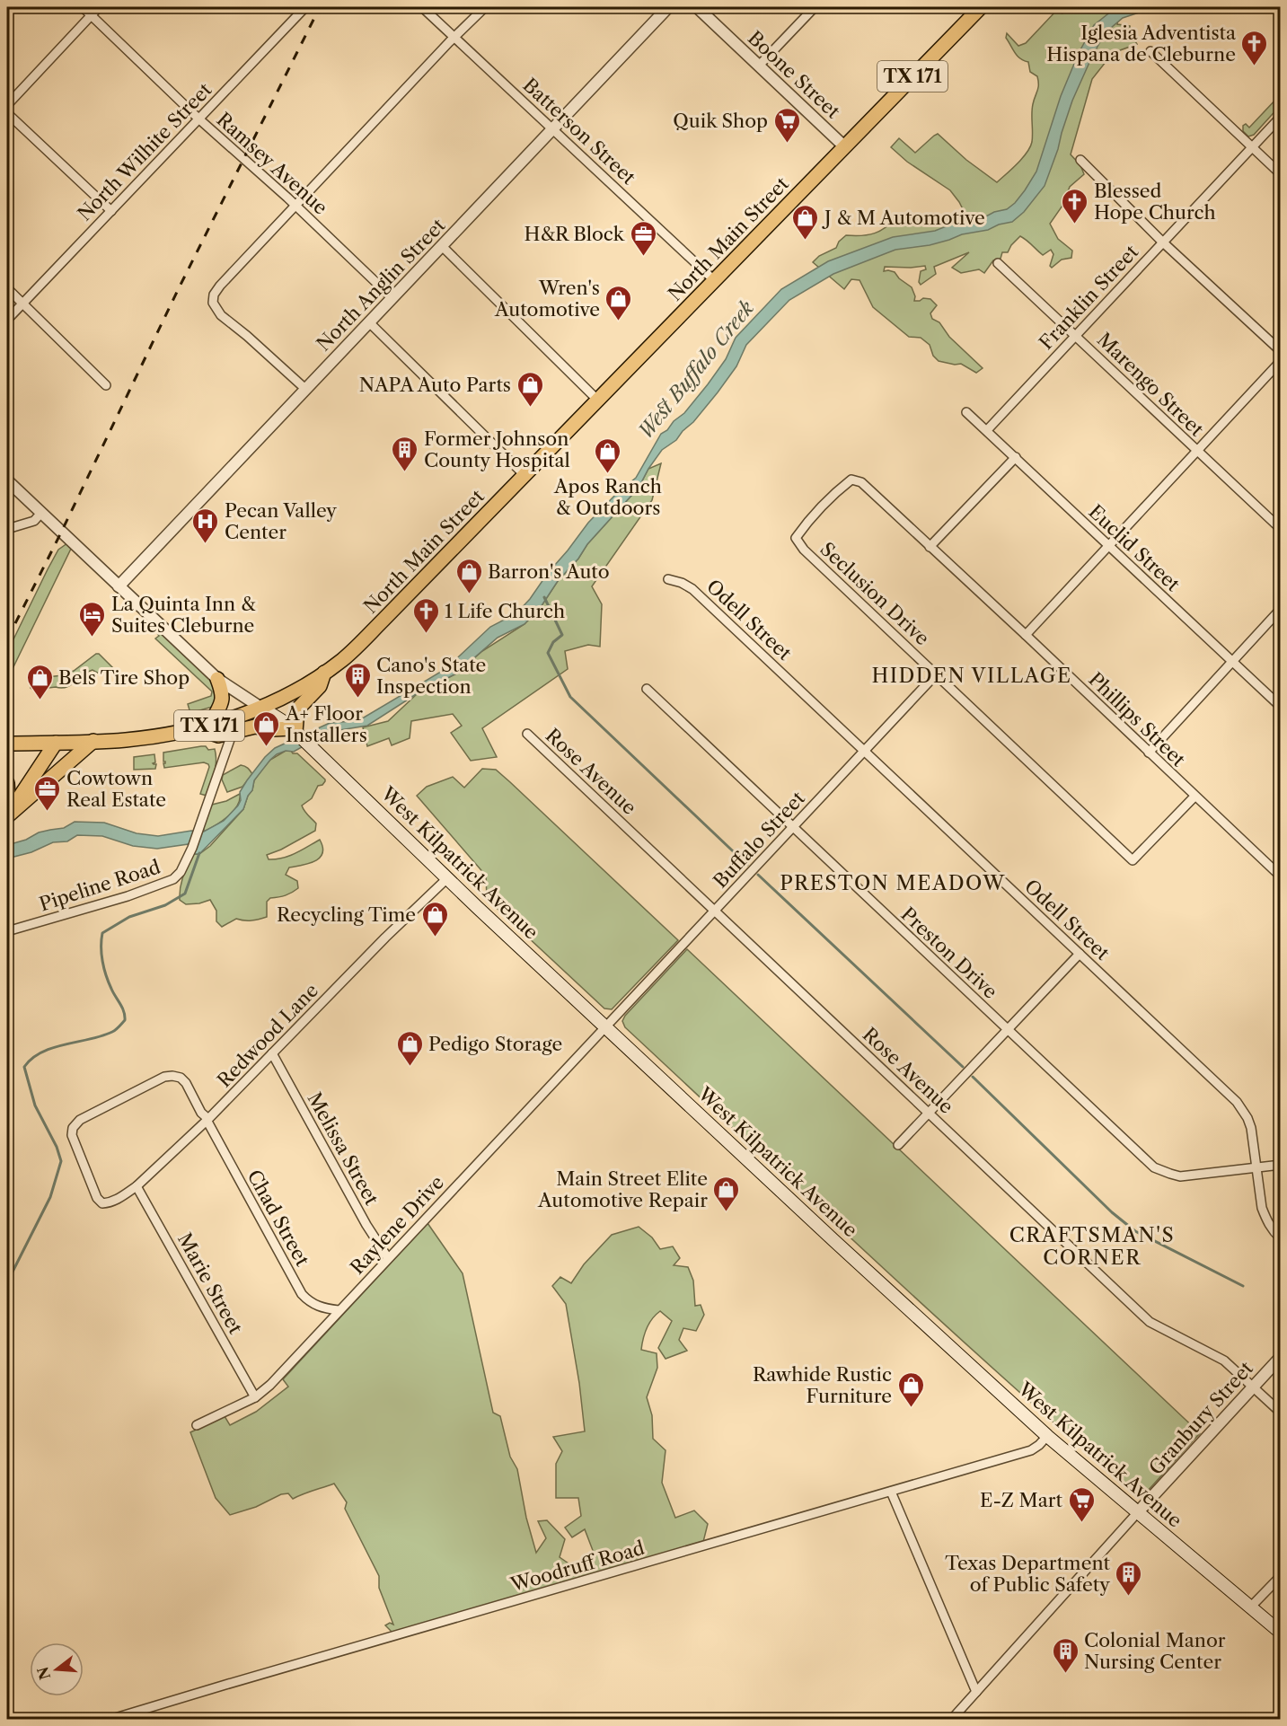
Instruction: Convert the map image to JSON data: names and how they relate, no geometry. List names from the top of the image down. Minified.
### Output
{"streets":{"main road":["TX 171","North Main Street","West Kilpatrick Avenue"],"street":["Boone Street","Batterson Street","North Wilhite Street","Ramsey Avenue","North Anglin Street","Franklin Street","Marengo Street","Euclid Street","Seclusion Drive","Odell Street","Phillips Street","Rose Avenue","Buffalo Street","Pipeline Road","Preston Drive","Redwood Lane","Melissa Street","Chad Street","Raylene Drive","Marie Street","Granbury Street","Woodruff Road"]},"crossings":[["Boone Street","North Main Street"],["Batterson Street","North Main Street"],["Batterson Street","North Anglin Street"],["North Wilhite Street","Ramsey Avenue"],["Ramsey Avenue","North Anglin Street"],["North Main Street","West Kilpatrick Avenue"],["Franklin Street","Marengo Street"],["Franklin Street","Euclid Street"],["Seclusion Drive","Phillips Street"],["Seclusion Drive","Buffalo Street"],["Odell Street","Buffalo Street"],["Odell Street","Preston Drive"],["Rose Avenue","Buffalo Street"],["Rose Avenue","Granbury Street"],["Buffalo Street","West Kilpatrick Avenue"],["Buffalo Street","Preston Drive"],["Buffalo Street","Raylene Drive"],["West Kilpatrick Avenue","Redwood Lane"],["West Kilpatrick Avenue","Raylene Drive"],["West Kilpatrick Avenue","Granbury Street"],["West Kilpatrick Avenue","Woodruff Road"],["Redwood Lane","Melissa Street"],["Redwood Lane","Chad Street"],["Redwood Lane","Marie Street"],["Melissa Street","Raylene Drive"],["Chad Street","Raylene Drive"],["Raylene Drive","Marie Street"]],"districts":["HIDDEN VILLAGE","PRESTON MEADOW","CRAFTSMAN'S CORNER"],"water":["West Buffalo Creek"],"places":{"church":["Iglesia Adventista Hispana de Cleburne","Blessed Hope Church","1 Life Church"],"supermarket":["Quik Shop","E-Z Mart"],"shop":["J & M Automotive","Wren's Automotive","NAPA Auto Parts","Apos Ranch & Outdoors","Barron's Auto","Bels Tire Shop","A+ Floor Installers","Recycling Time","Pedigo Storage","Main Street Elite Automotive Repair","Rawhide Rustic Furniture"],"office":["H&R Block","Cowtown Real Estate"],"building":["Former Johnson County Hospital","Cano's State Inspection","Texas Department of Public Safety","Colonial Manor Nursing Center"],"hospital":["Pecan Valley Center"],"hotel":["La Quinta Inn & Suites Cleburne"]},"north":"left"}
